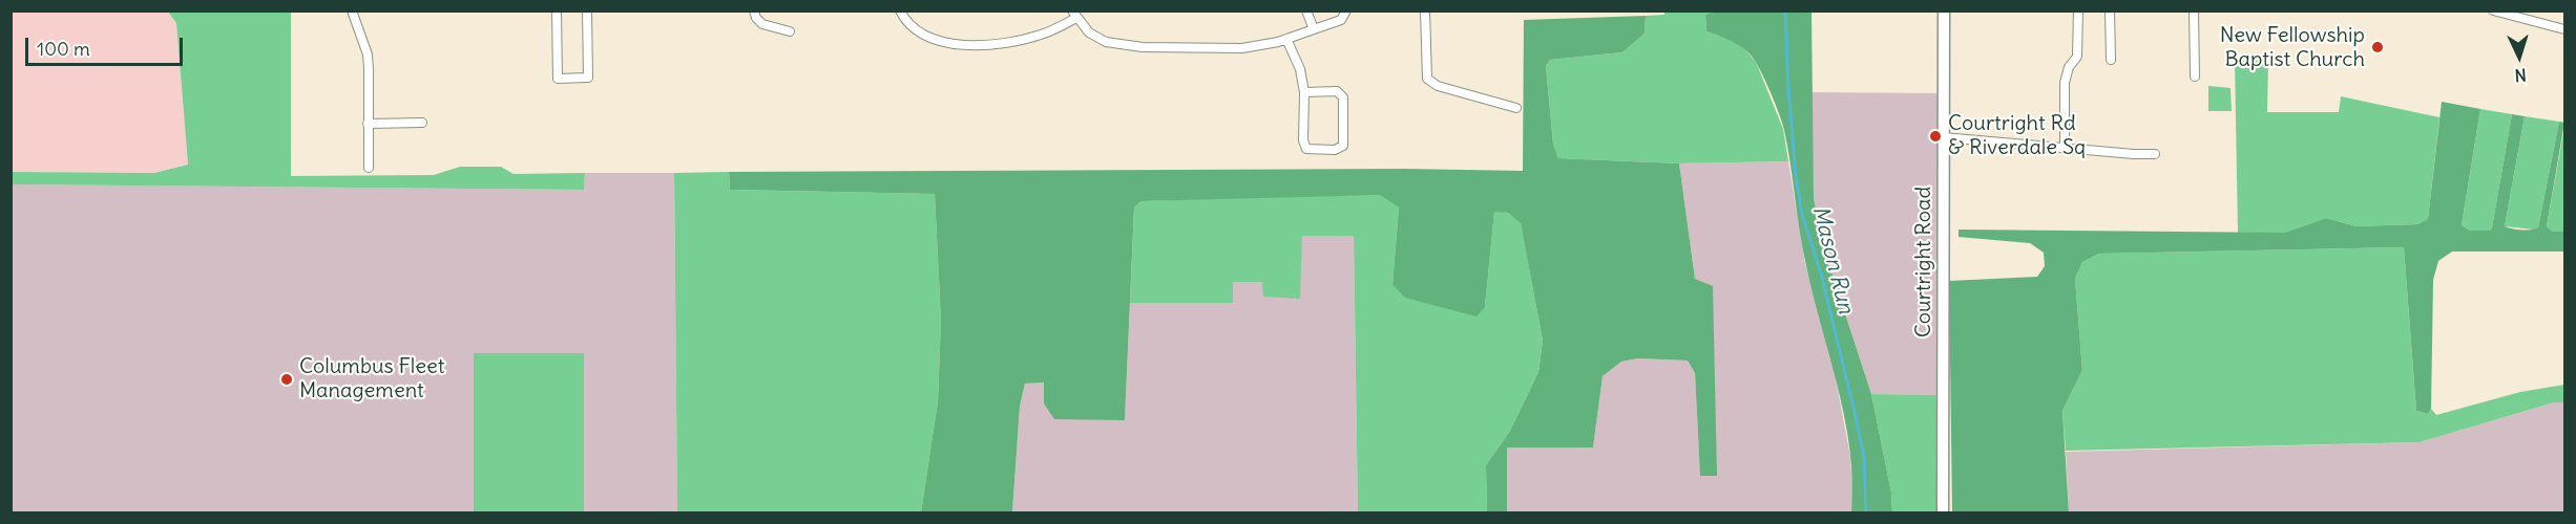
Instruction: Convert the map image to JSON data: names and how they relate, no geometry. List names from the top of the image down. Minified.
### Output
{"streets":{"street":["Courtright Road"]},"water":["Mason Run"],"places":["New Fellowship Baptist Church","Courtright Rd & Riverdale Sq","Columbus Fleet Management"],"scale_bar":"100 m","north":"bottom"}
